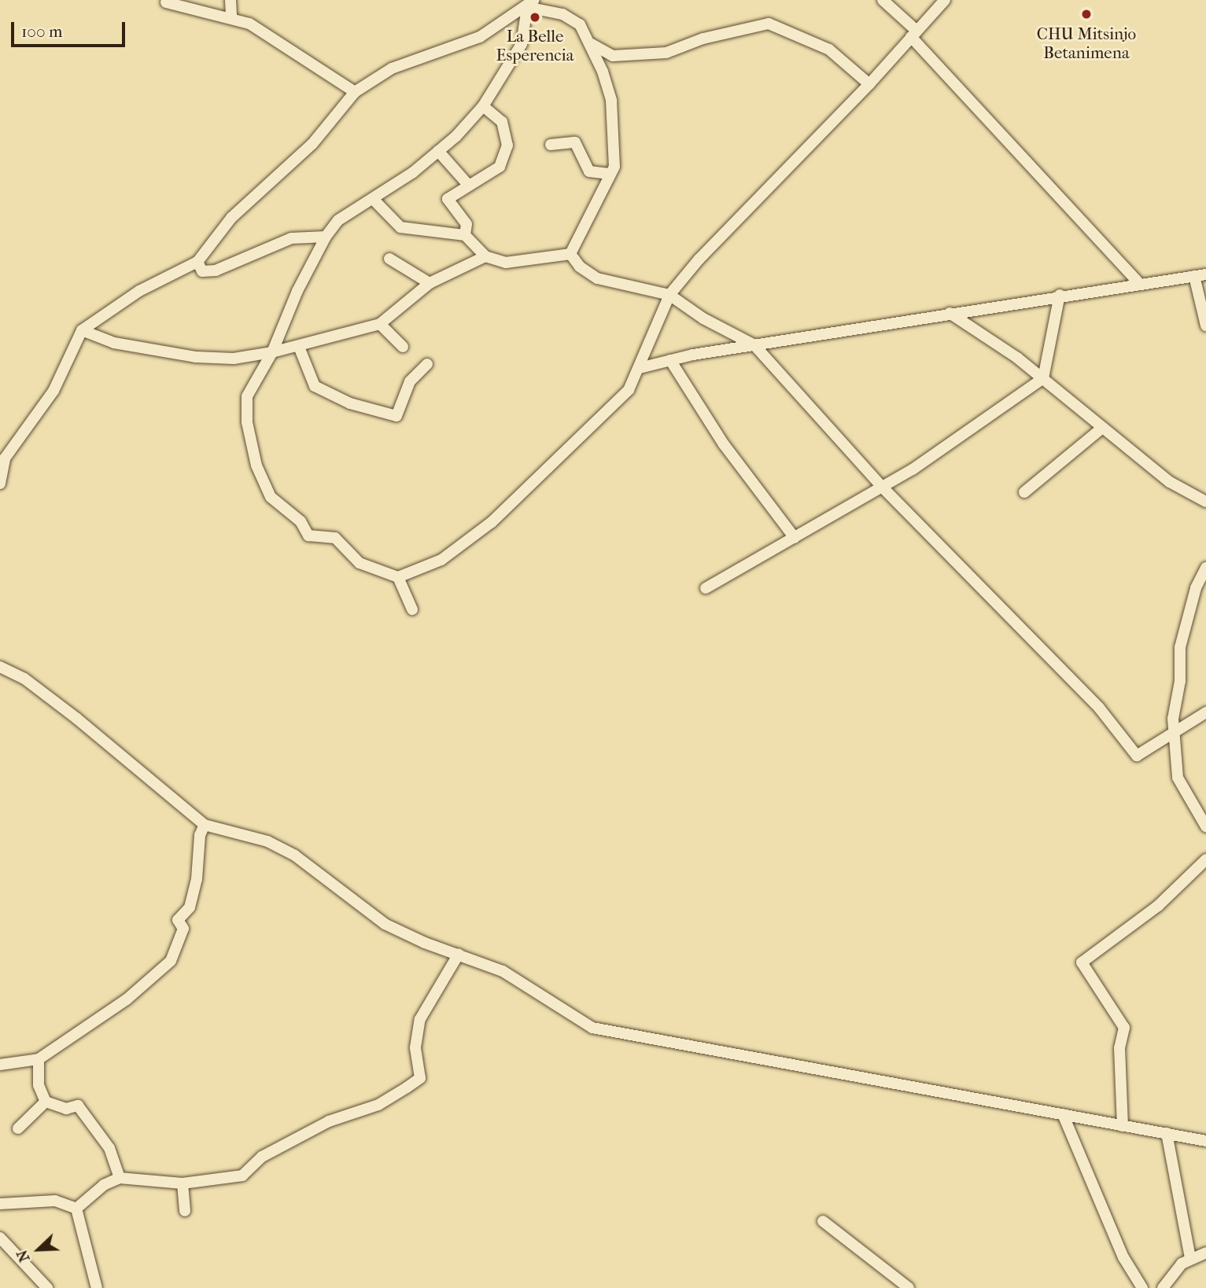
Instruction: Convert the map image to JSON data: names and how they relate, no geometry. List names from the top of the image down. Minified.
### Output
{"places":["CHU Mitsinjo Betanimena","La Belle Esperencia"],"scale_bar":"100 m","north":"bottom left"}
